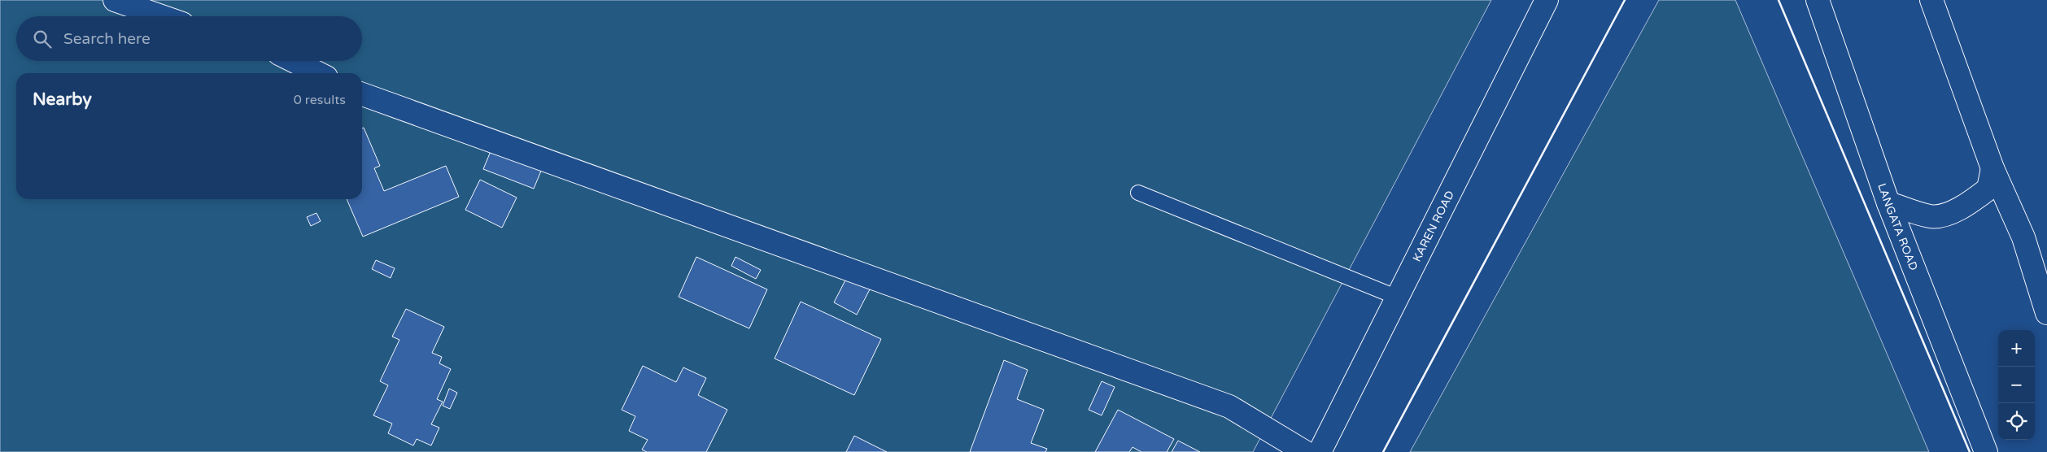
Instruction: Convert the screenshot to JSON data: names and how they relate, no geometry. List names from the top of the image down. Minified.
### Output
{"streets":{"street":["KAREN ROAD","LANGATA ROAD"]},"page":{"search":"Search here","heading":["Nearby","0 results"],"map_buttons":["+","−"]}}
